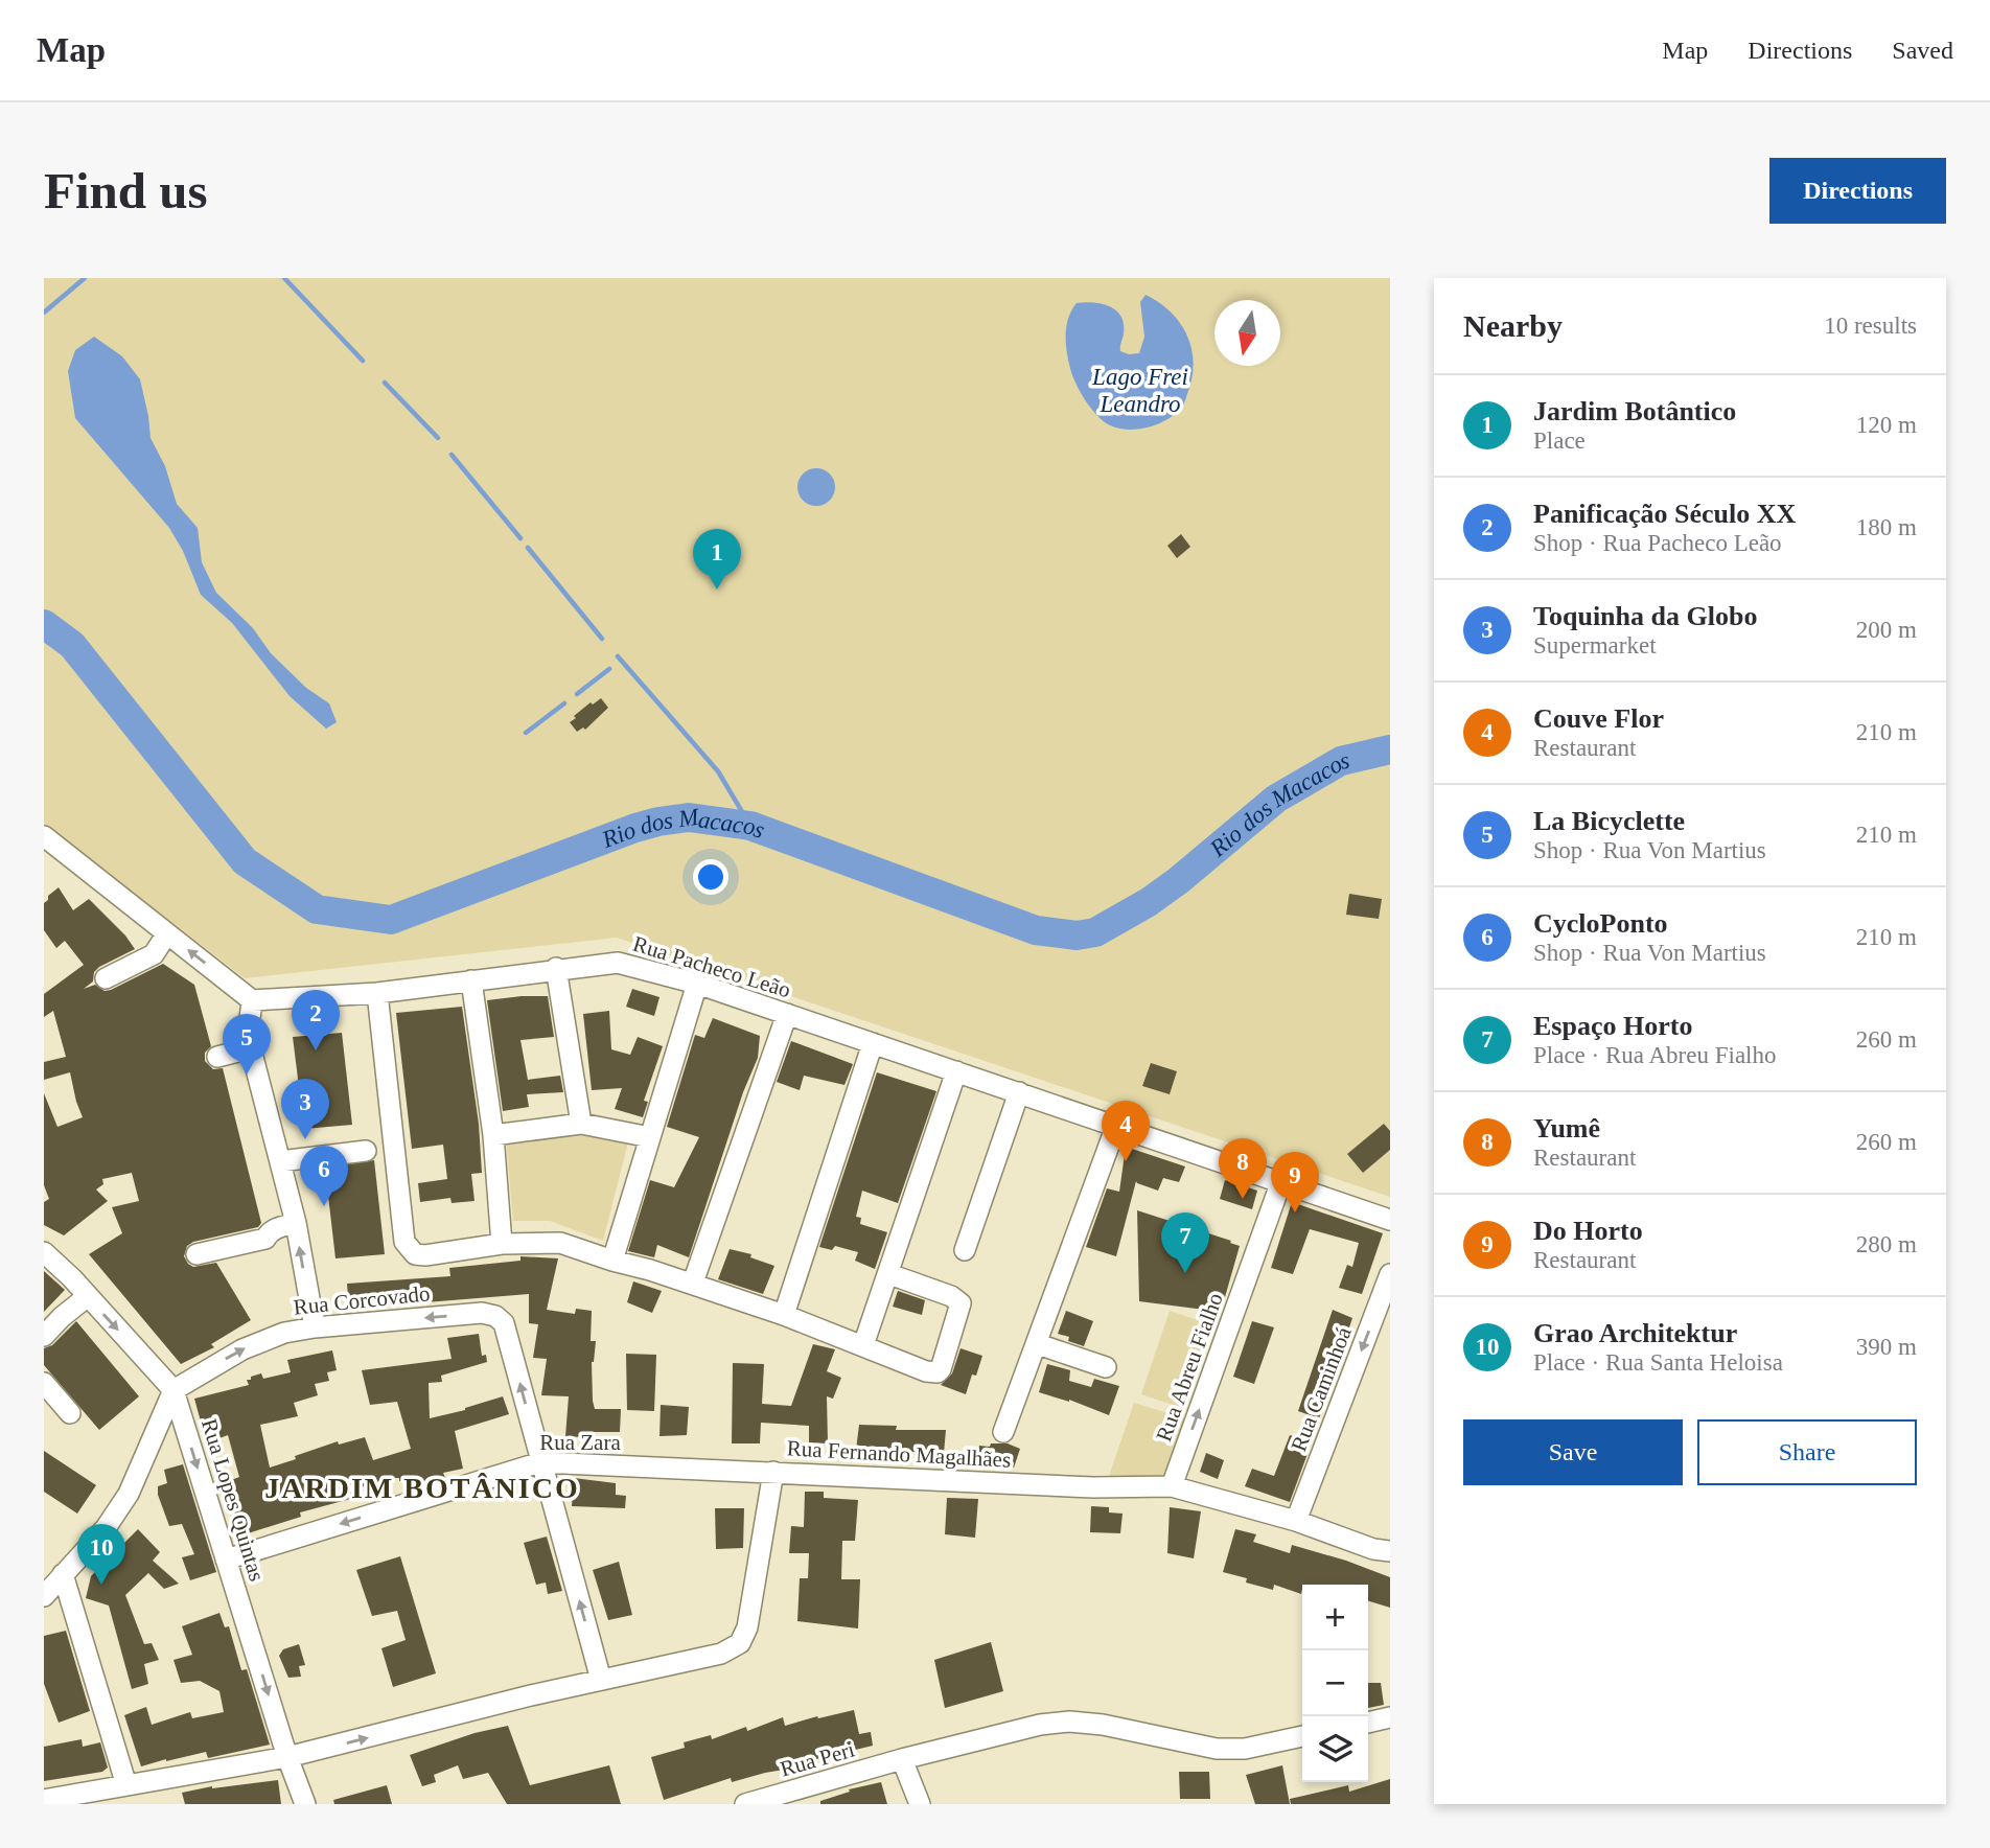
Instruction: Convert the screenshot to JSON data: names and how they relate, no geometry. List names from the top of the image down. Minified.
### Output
{"streets":{"street":["Rua Pacheco Leão","Rua Corcovado","Rua Abreu Fialho","Rua Caminhoá","Rua Zara","Rua Fernando Magalhães","Rua Lopes Quintas","Rua Peri"]},"crossings":[["Rua Pacheco Leão","Rua Abreu Fialho"],["Rua Corcovado","Rua Zara"],["Rua Corcovado","Rua Lopes Quintas"],["Rua Abreu Fialho","Rua Fernando Magalhães"],["Rua Caminhoá","Rua Fernando Magalhães"],["Rua Zara","Rua Fernando Magalhães"],["Rua Zara","Rua Lopes Quintas"],["Rua Fernando Magalhães","Rua Lopes Quintas"]],"one_way":["Rua Caminhoá","Rua Zara"],"districts":["JARDIM BOTÂNICO"],"water":["Lago Frei Leandro","Rio dos Macacos"],"north":"bottom","page":{"header":"Map","nav":["Map","Directions","Saved"],"buttons":["Directions",["Save","Share"]],"title":"Find us","heading":["Nearby","10 results"],"list":[{"mark":"1","name":"Jardim Botântico","note":"Place","value":"120 m"},{"mark":"2","name":"Panificação Século XX","note":"Shop · Rua Pacheco Leão","value":"180 m"},{"mark":"3","name":"Toquinha da Globo","note":"Supermarket","value":"200 m"},{"mark":"4","name":"Couve Flor","note":"Restaurant","value":"210 m"},{"mark":"5","name":"La Bicyclette","note":"Shop · Rua Von Martius","value":"210 m"},{"mark":"6","name":"CycloPonto","note":"Shop · Rua Von Martius","value":"210 m"},{"mark":"7","name":"Espaço Horto","note":"Place · Rua Abreu Fialho","value":"260 m"},{"mark":"8","name":"Yumê","note":"Restaurant","value":"260 m"},{"mark":"9","name":"Do Horto","note":"Restaurant","value":"280 m"},{"mark":"10","name":"Grao Architektur","note":"Place · Rua Santa Heloisa","value":"390 m"}],"pins":["1","2","5","3","4","8","6","9","7","10"],"map_buttons":["+","−"]}}
